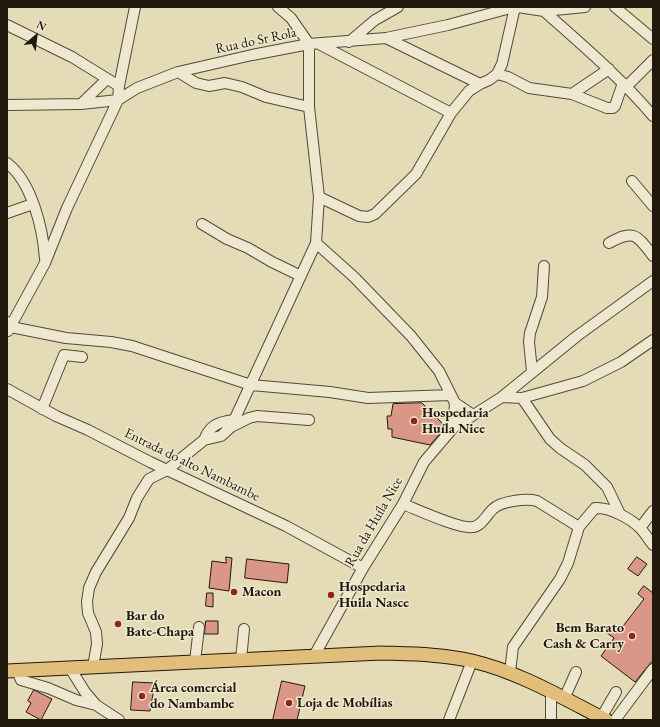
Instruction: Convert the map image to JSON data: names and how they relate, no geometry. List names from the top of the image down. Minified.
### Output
{"streets":{"street":["Rua do Sr Rola","Entrada do alto Nambambe","Rua da Huíla Nice"]},"crossings":[["Entrada do alto Nambambe","Rua da Huíla Nice"]],"places":["Hospedaria Huíla Nice","Macon","Hospedaria Huila Nasce","Bar do Bate-Chapa","Bem Barato Cash & Carry","Área comercial do Nambambe","Loja de Mobílias"],"north":"top right"}
